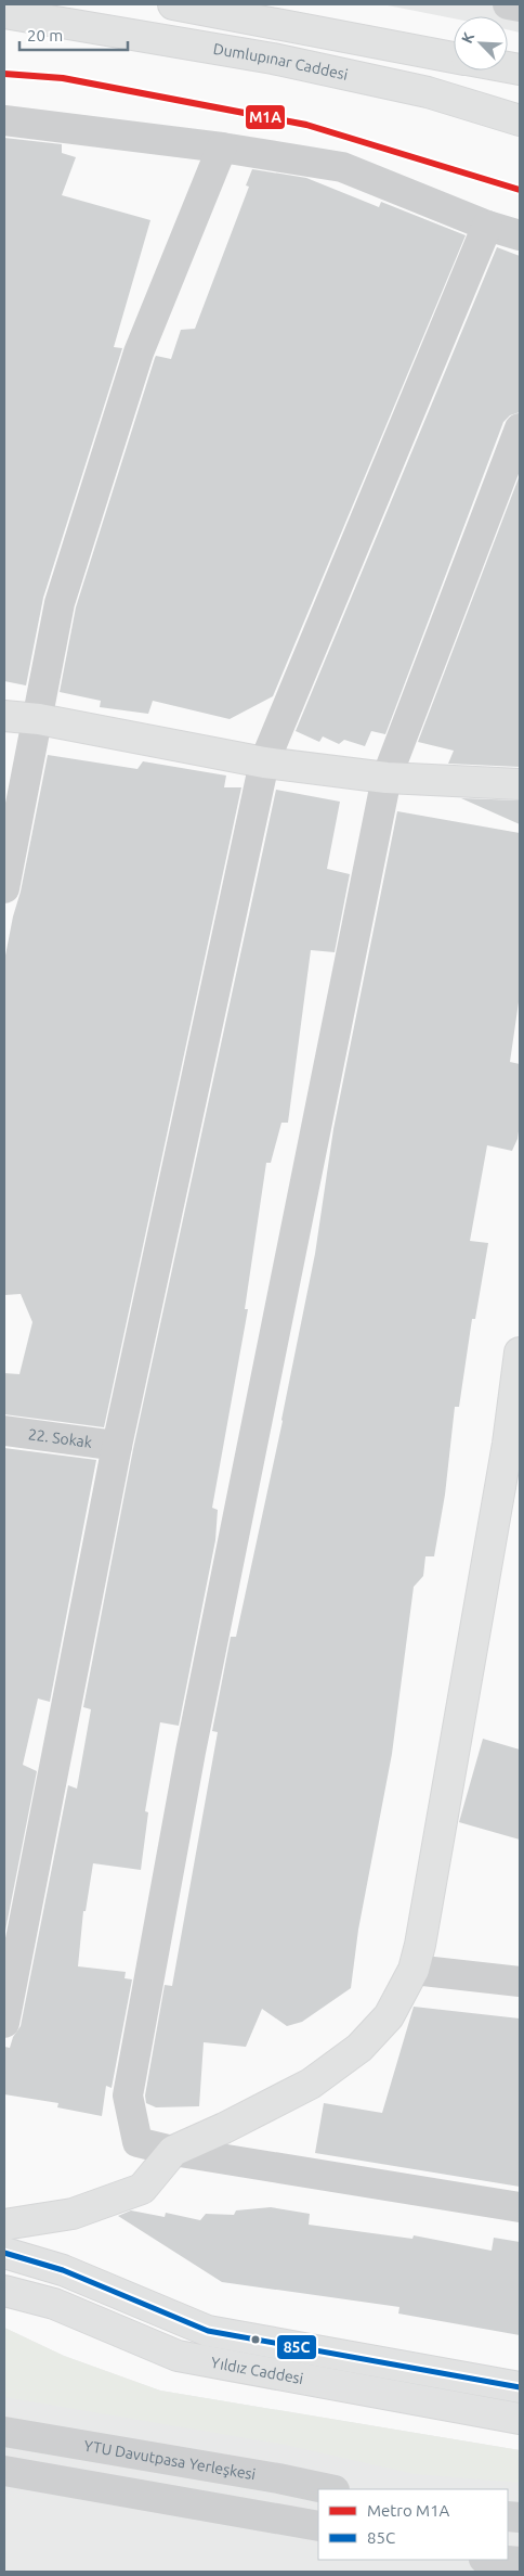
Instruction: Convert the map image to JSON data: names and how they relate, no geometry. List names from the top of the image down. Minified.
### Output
{"streets":{"main road":["Dumlupınar Caddesi","Yıldız Caddesi"],"street":["22. Sokak","YTU Davutpasa Yerleşkesi"]},"lines":["metro line M1A","transit line 85C"],"legend":["Metro M1A","85C"],"scale_bar":"20 m","north":"top left"}
